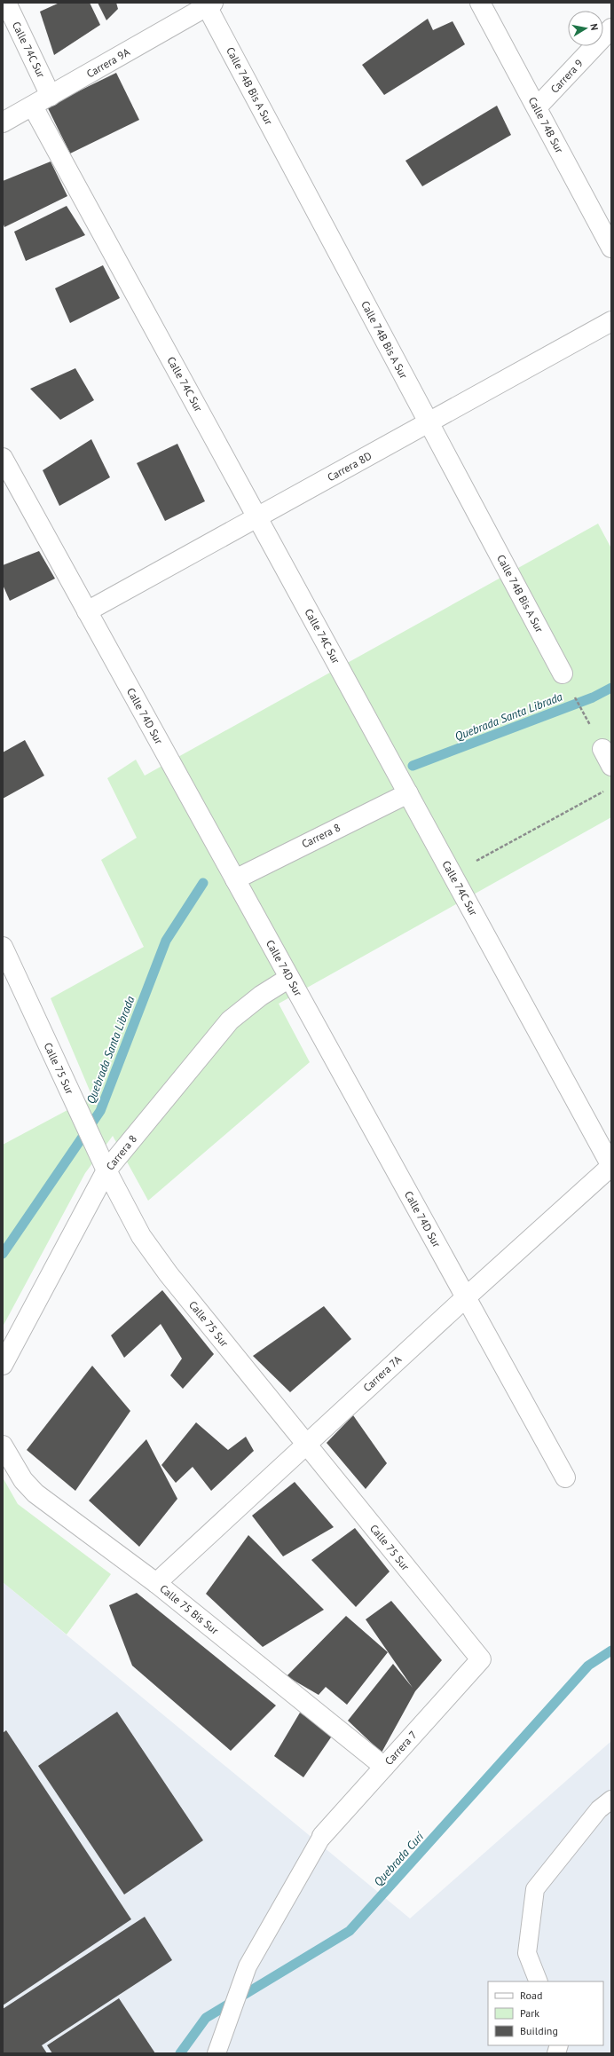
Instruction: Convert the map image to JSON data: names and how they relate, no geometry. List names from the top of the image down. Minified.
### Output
{"streets":{"street":["Calle 74C Sur","Carrera 9A","Carrera 9","Calle 74B Bis A Sur","Calle 74B Sur","Carrera 8D","Calle 74D Sur","Carrera 8","Calle 75 Sur","Carrera 7A","Calle 75 Bis Sur","Carrera 7"]},"crossings":[["Calle 74C Sur","Carrera 9A"],["Calle 74C Sur","Carrera 8D"],["Calle 74C Sur","Carrera 8"],["Calle 74C Sur","Carrera 7A"],["Carrera 9A","Calle 74B Bis A Sur"],["Carrera 9","Calle 74B Sur"],["Calle 74B Bis A Sur","Carrera 8D"],["Carrera 8D","Calle 74D Sur"],["Calle 74D Sur","Carrera 8"],["Calle 74D Sur","Carrera 7A"],["Carrera 8","Calle 75 Sur"],["Calle 75 Sur","Carrera 7A"],["Calle 75 Sur","Carrera 7"],["Carrera 7A","Calle 75 Bis Sur"],["Calle 75 Bis Sur","Carrera 7"]],"water":["Quebrada Santa Librada","Quebrada Curí"],"legend":["Road","Park","Building"],"north":"right"}
